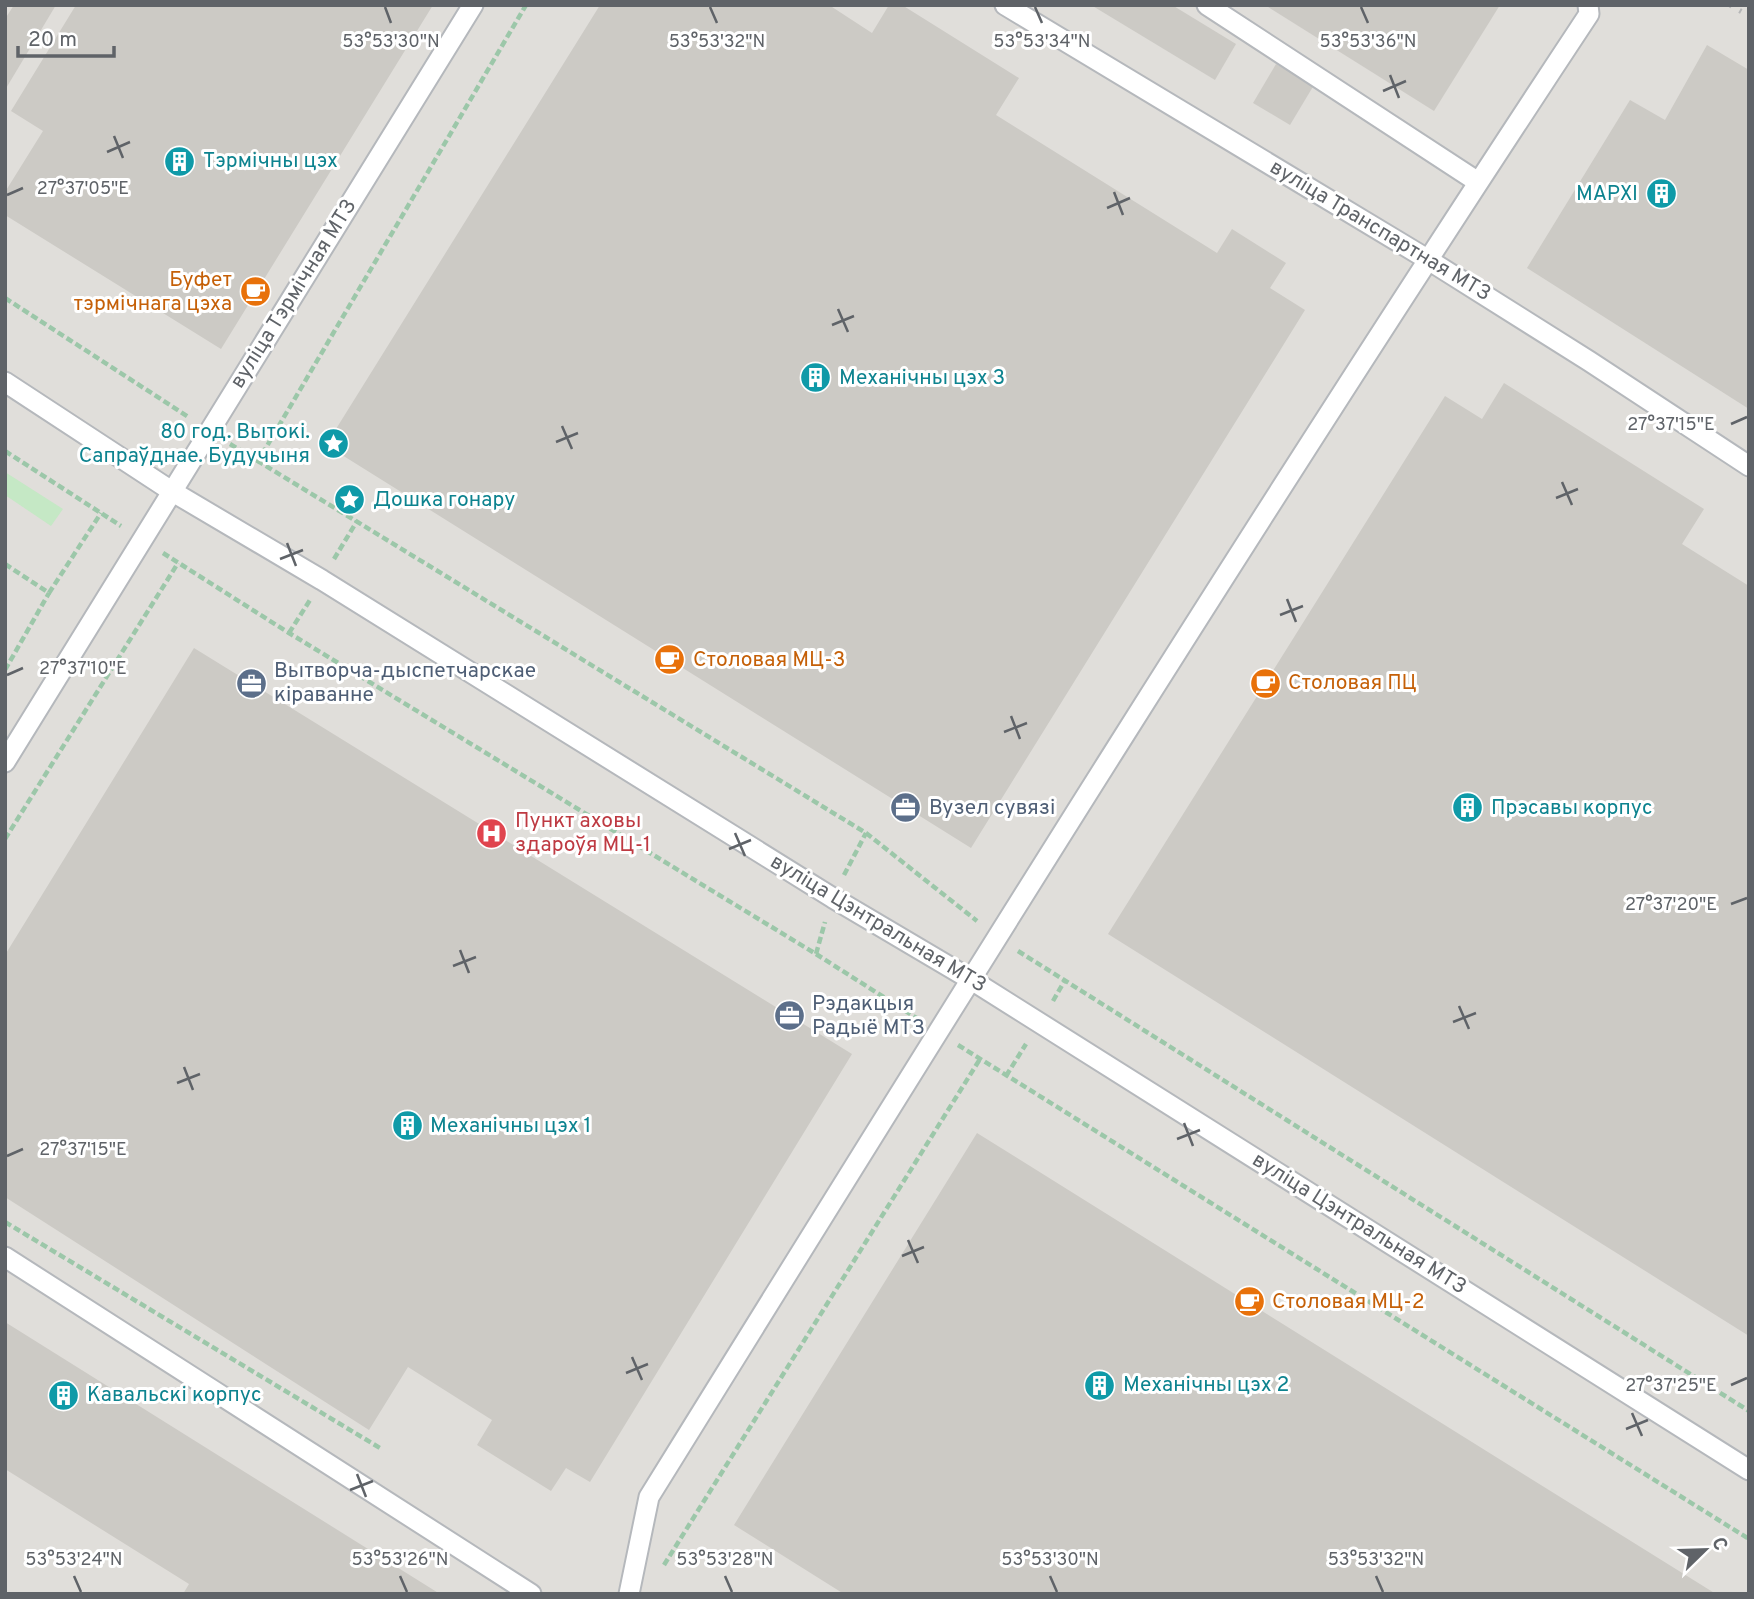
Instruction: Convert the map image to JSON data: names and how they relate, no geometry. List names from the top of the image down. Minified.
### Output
{"streets":{"lane":["вуліца Транспартная МТЗ","вуліца Тэрмічная МТЗ","вуліца Цэнтральная МТЗ"]},"crossings":[["вуліца Тэрмічная МТЗ","вуліца Цэнтральная МТЗ"]],"places":{"building":["Тэрмічны цэх","МАРХІ","Механічны цэх 3","Прэсавы корпус","Механічны цэх 1","Механічны цэх 2","Кавальскі корпус"],"cafe":["Буфет тэрмічнага цэха","Столовая МЦ-3","Столовая ПЦ","Столовая МЦ-2"],"place":["80 год. Вытокі. Сапраўднае. Будучыня","Дошка гонару"],"office":["Вытворча-дыспетчарскае кіраванне","Вузел сувязі","Рэдакцыя Радыё МТЗ"],"hospital":["Пункт аховы здароўя МЦ-1"]},"scale_bar":"20 m","north":"top right","coordinates":["53°53'30\"N","53°53'32\"N","53°53'34\"N","53°53'36\"N","27°37'05\"E","27°37'15\"E","27°37'10\"E","27°37'20\"E","27°37'25\"E","53°53'24\"N","53°53'26\"N","53°53'28\"N"]}
